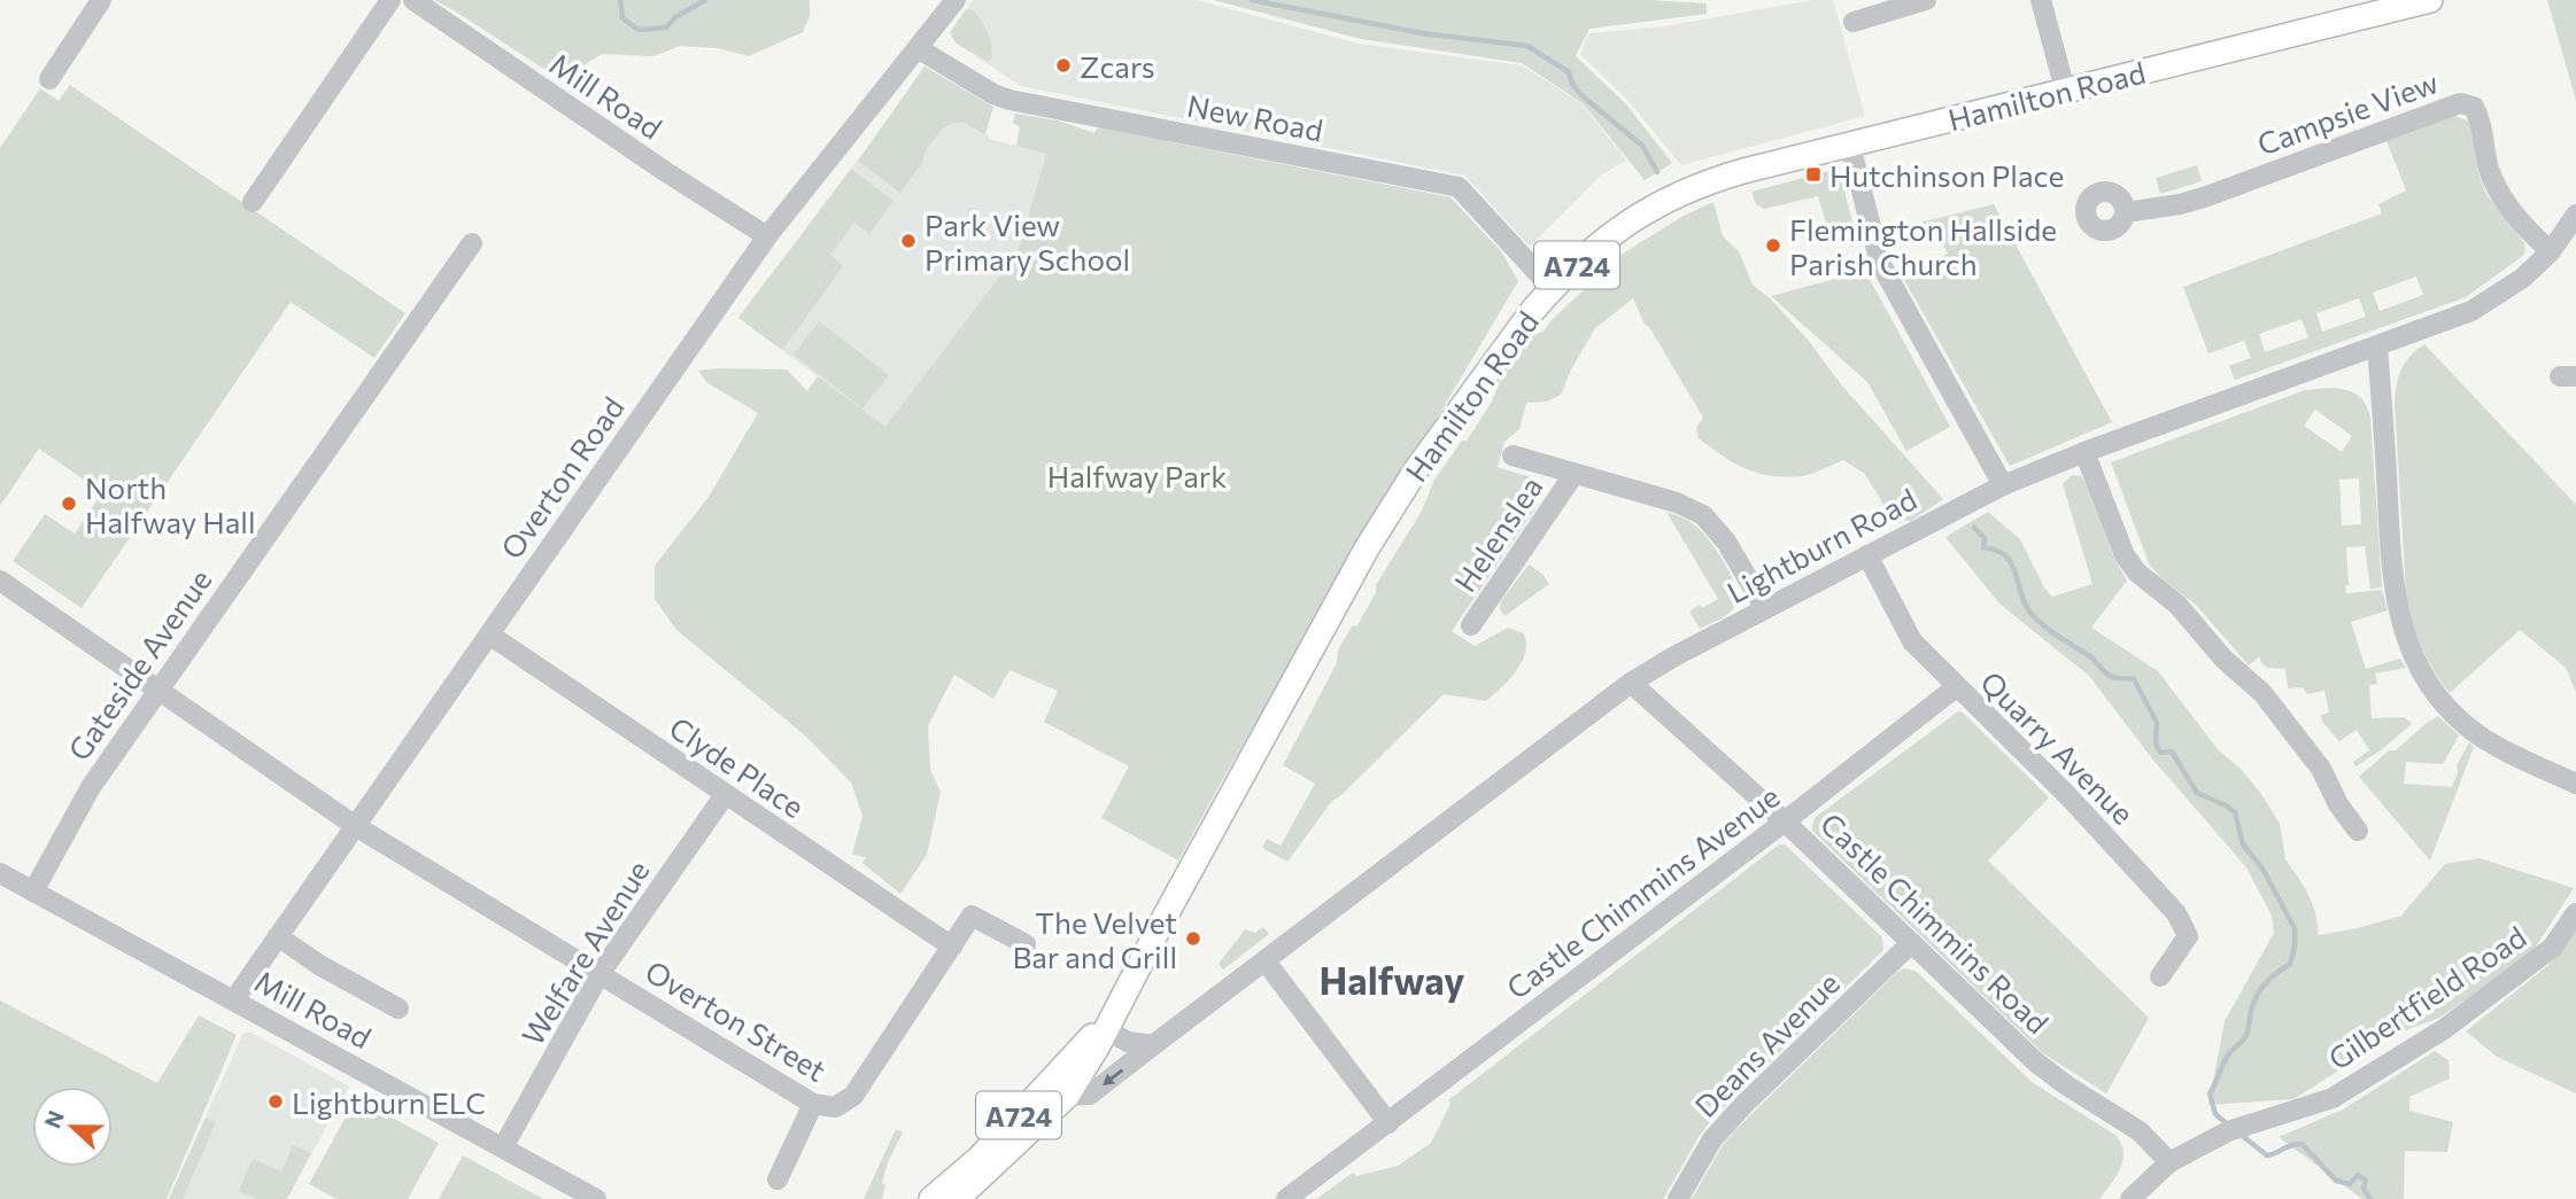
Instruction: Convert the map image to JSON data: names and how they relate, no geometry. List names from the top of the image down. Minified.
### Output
{"streets":{"main road":["Hamilton Road","A724"],"street":["Mill Road","Campsie View","New Road","Overton Road","Helenslea","Lightburn Road","Gateside Avenue","Quarry Avenue","Clyde Place","Castle Chimmins Avenue","Castle Chimmins Road","Welfare Avenue","Gilbertfield Road","Overton Street","Deans Avenue"]},"crossings":[["Mill Road","Overton Road"],["Mill Road","Gateside Avenue"],["Mill Road","Welfare Avenue"],["Hamilton Road","New Road"],["Hamilton Road","Lightburn Road"],["Campsie View","Lightburn Road"],["New Road","Overton Road"],["Overton Road","Clyde Place"],["Overton Road","Overton Street"],["Lightburn Road","Quarry Avenue"],["Lightburn Road","Castle Chimmins Road"],["Gateside Avenue","Overton Street"],["Quarry Avenue","Castle Chimmins Avenue"],["Clyde Place","Welfare Avenue"],["Clyde Place","Overton Street"],["Castle Chimmins Avenue","Castle Chimmins Road"],["Castle Chimmins Road","Gilbertfield Road"],["Castle Chimmins Road","Deans Avenue"],["Welfare Avenue","Overton Street"]],"districts":["Halfway"],"parks":["Halfway Park"],"places":{"other":["Zcars","Park View Primary School","Flemington Hallside Parish Church","North Halfway Hall","The Velvet Bar and Grill","Lightburn ELC"],"transit":["Hutchinson Place"]},"north":"left"}
